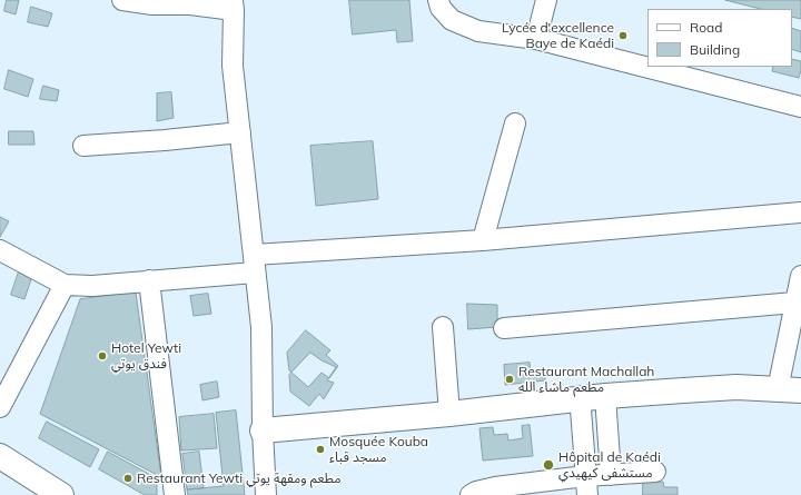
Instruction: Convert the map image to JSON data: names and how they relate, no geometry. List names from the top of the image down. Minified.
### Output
{"places":["Lycée d'excellence Baye de Kaédi","Hotel Yewti فندق يوتي","Restaurant Machallah مطعم ماشاء الله","Mosquée Kouba مسجد قباء","Hôpital de Kaédi مستشفى كيهيدي","Restaurant Yewti مطعم ومقهة يوتي"],"legend":["Road","Building"]}
